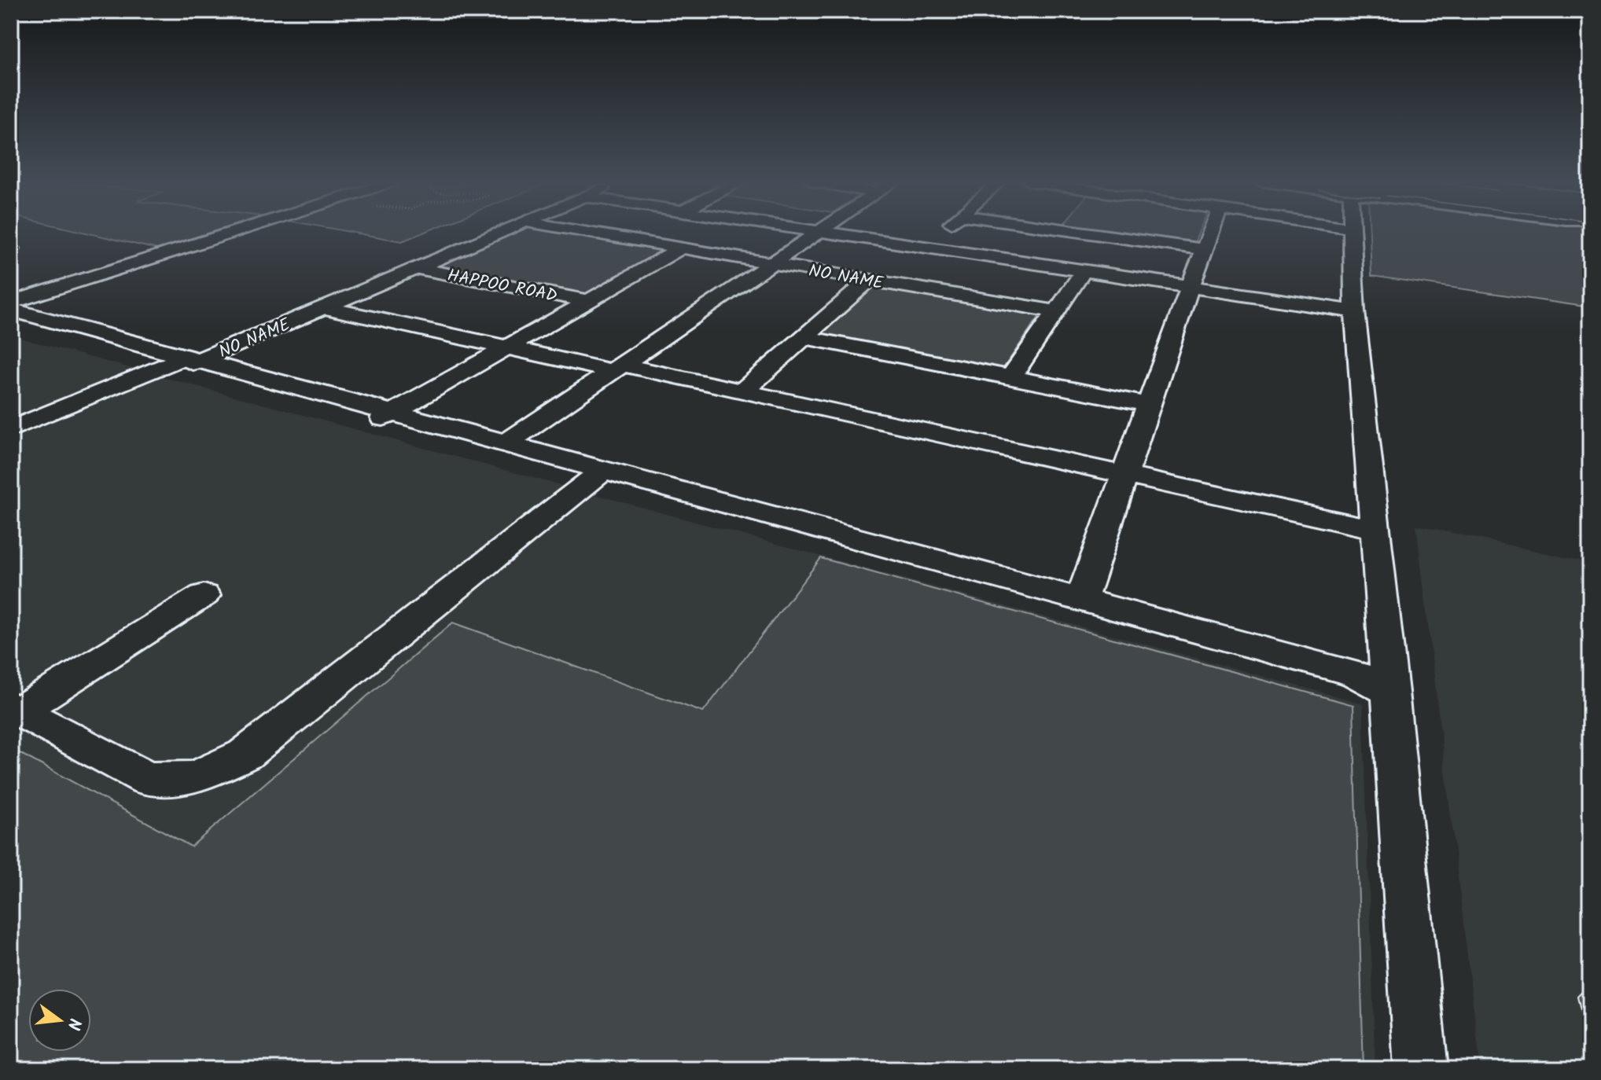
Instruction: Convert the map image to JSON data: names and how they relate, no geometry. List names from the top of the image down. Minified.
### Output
{"streets":{"street":["NO NAME","HAPPOO ROAD"]},"crossings":[["NO NAME","HAPPOO ROAD"]],"north":"right"}
